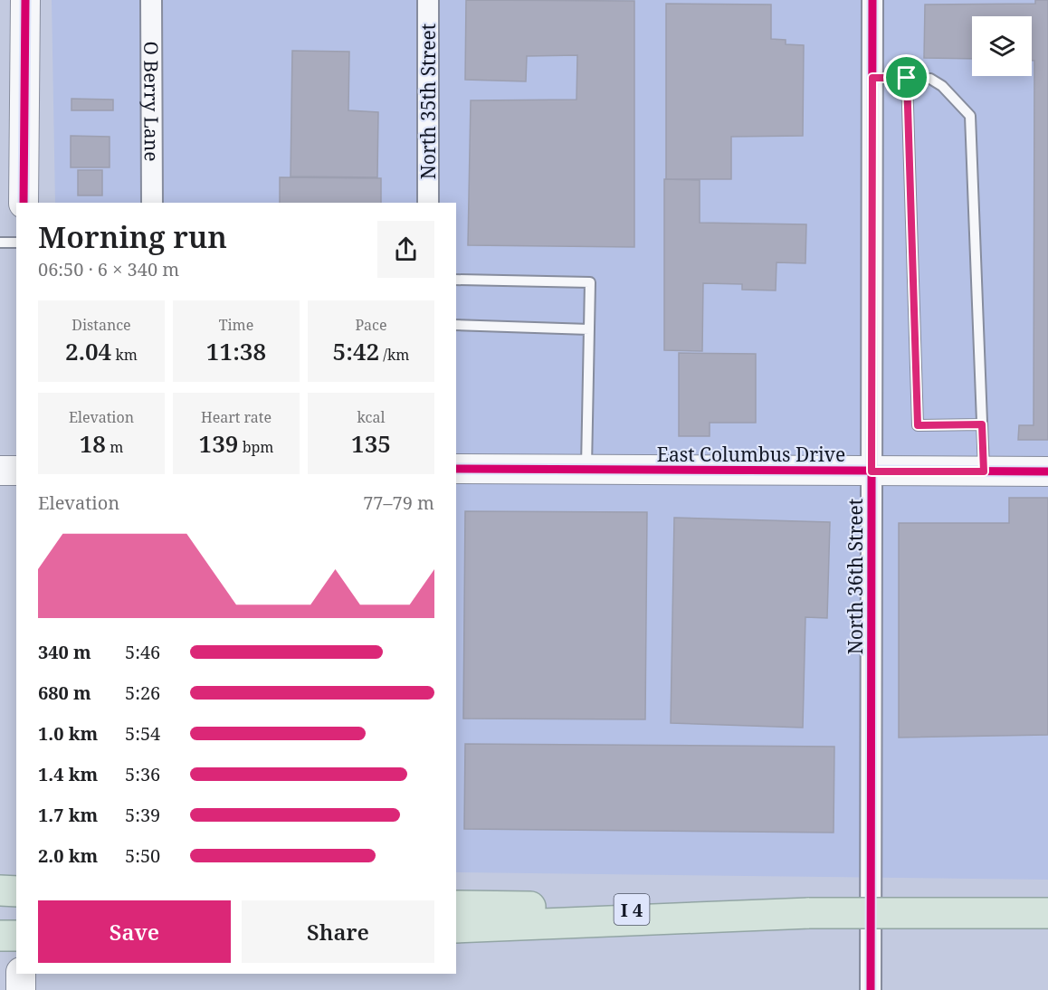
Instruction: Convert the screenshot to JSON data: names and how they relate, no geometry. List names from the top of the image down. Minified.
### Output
{"streets":{"highway":["I 4"],"main road":["East Columbus Drive"],"street":["O Berry Lane","North 35th Street","North 36th Street"]},"crossings":[["East Columbus Drive","North 36th Street"]],"page":{"heading":["Morning run","06:50 · 6 × 340 m"],"stats":[["Distance","2.04 km"],["Time","11:38"],["Pace","5:42 /km"],["Elevation","18 m"],["Heart rate","139 bpm"],["kcal","135"]],"chart":["Elevation","77–79 m"],"list":[{"name":"340 m","note":"5:46"},{"name":"680 m","note":"5:26"},{"name":"1.0 km","note":"5:54"},{"name":"1.4 km","note":"5:36"},{"name":"1.7 km","note":"5:39"},{"name":"2.0 km","note":"5:50"}],"buttons":["Save","Share"]}}
